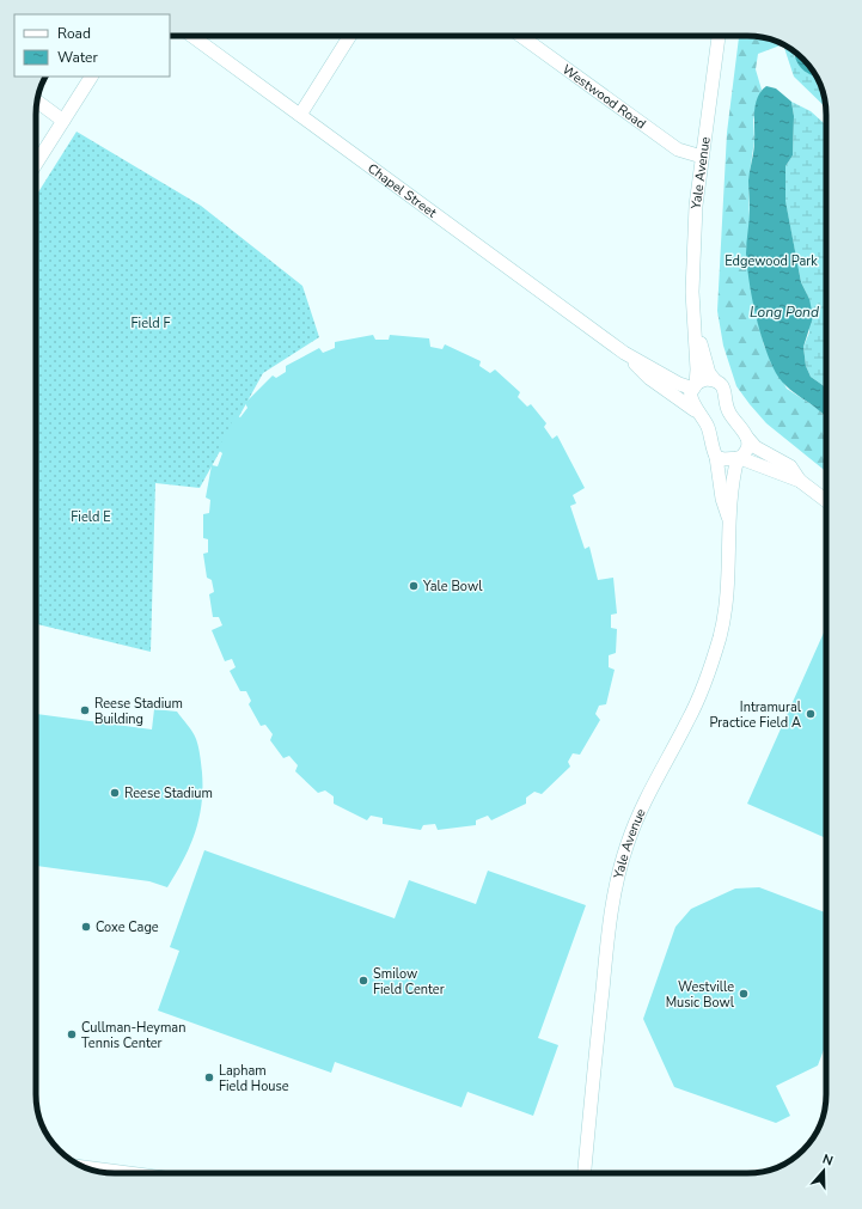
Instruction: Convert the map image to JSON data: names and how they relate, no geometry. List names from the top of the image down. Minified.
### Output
{"streets":{"street":["Westwood Road","Yale Avenue","Chapel Street"]},"crossings":[["Westwood Road","Yale Avenue"],["Yale Avenue","Chapel Street"]],"water":["Long Pond"],"parks":["Edgewood Park","Field F","Field E"],"places":["Yale Bowl","Reese Stadium Building","Intramural Practice Field A","Reese Stadium","Coxe Cage","Smilow Field Center","Westville Music Bowl","Cullman-Heyman Tennis Center","Lapham Field House"],"legend":["Road","Water"],"north":"top"}
